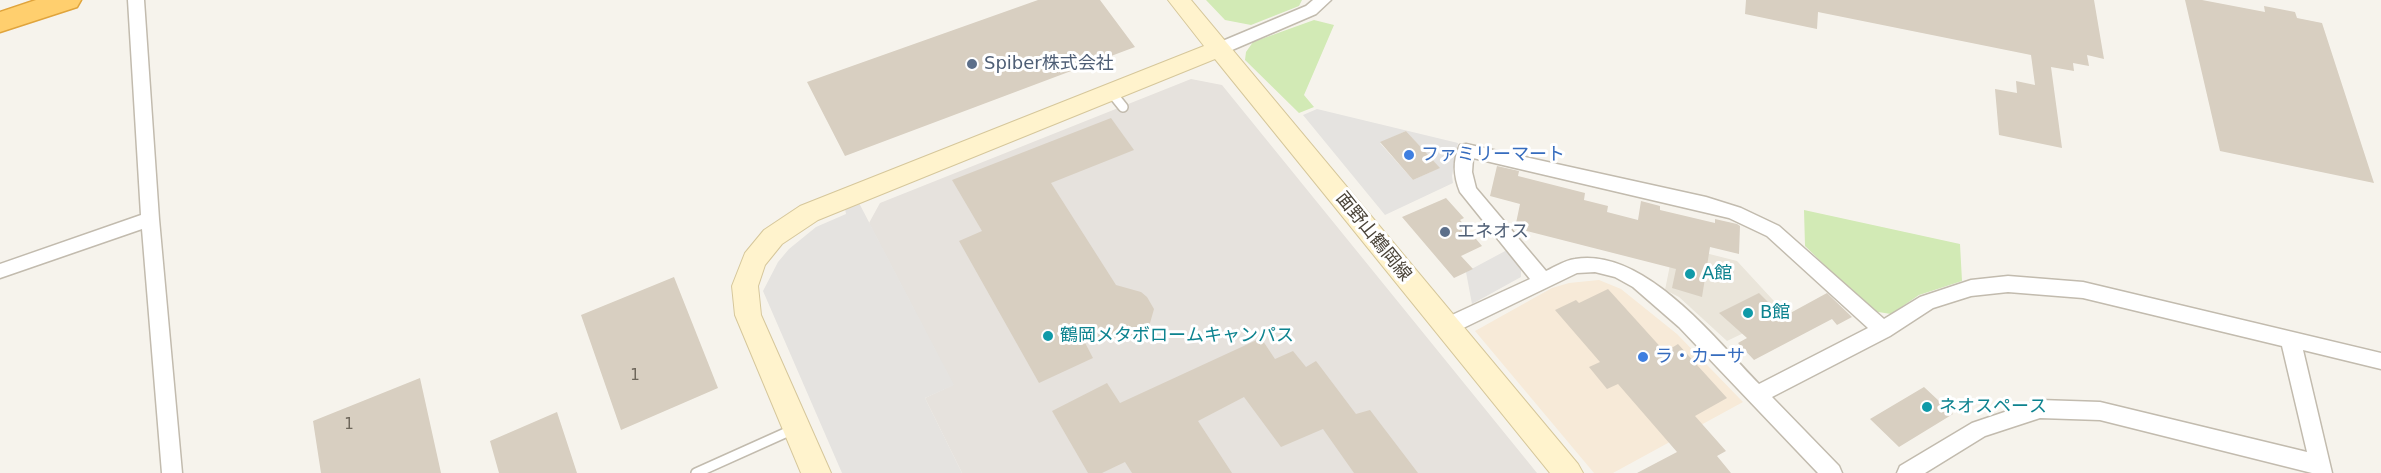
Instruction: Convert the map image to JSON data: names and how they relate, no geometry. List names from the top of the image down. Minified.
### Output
{"streets":{"street":["面野山鶴岡線"]},"places":["Spiber株式会社","ファミリーマート","エネオス","A館","B館","鶴岡メタボロームキャンパス","ラ・カーサ","ネオスペース"],"house_numbers":["1","1"]}
